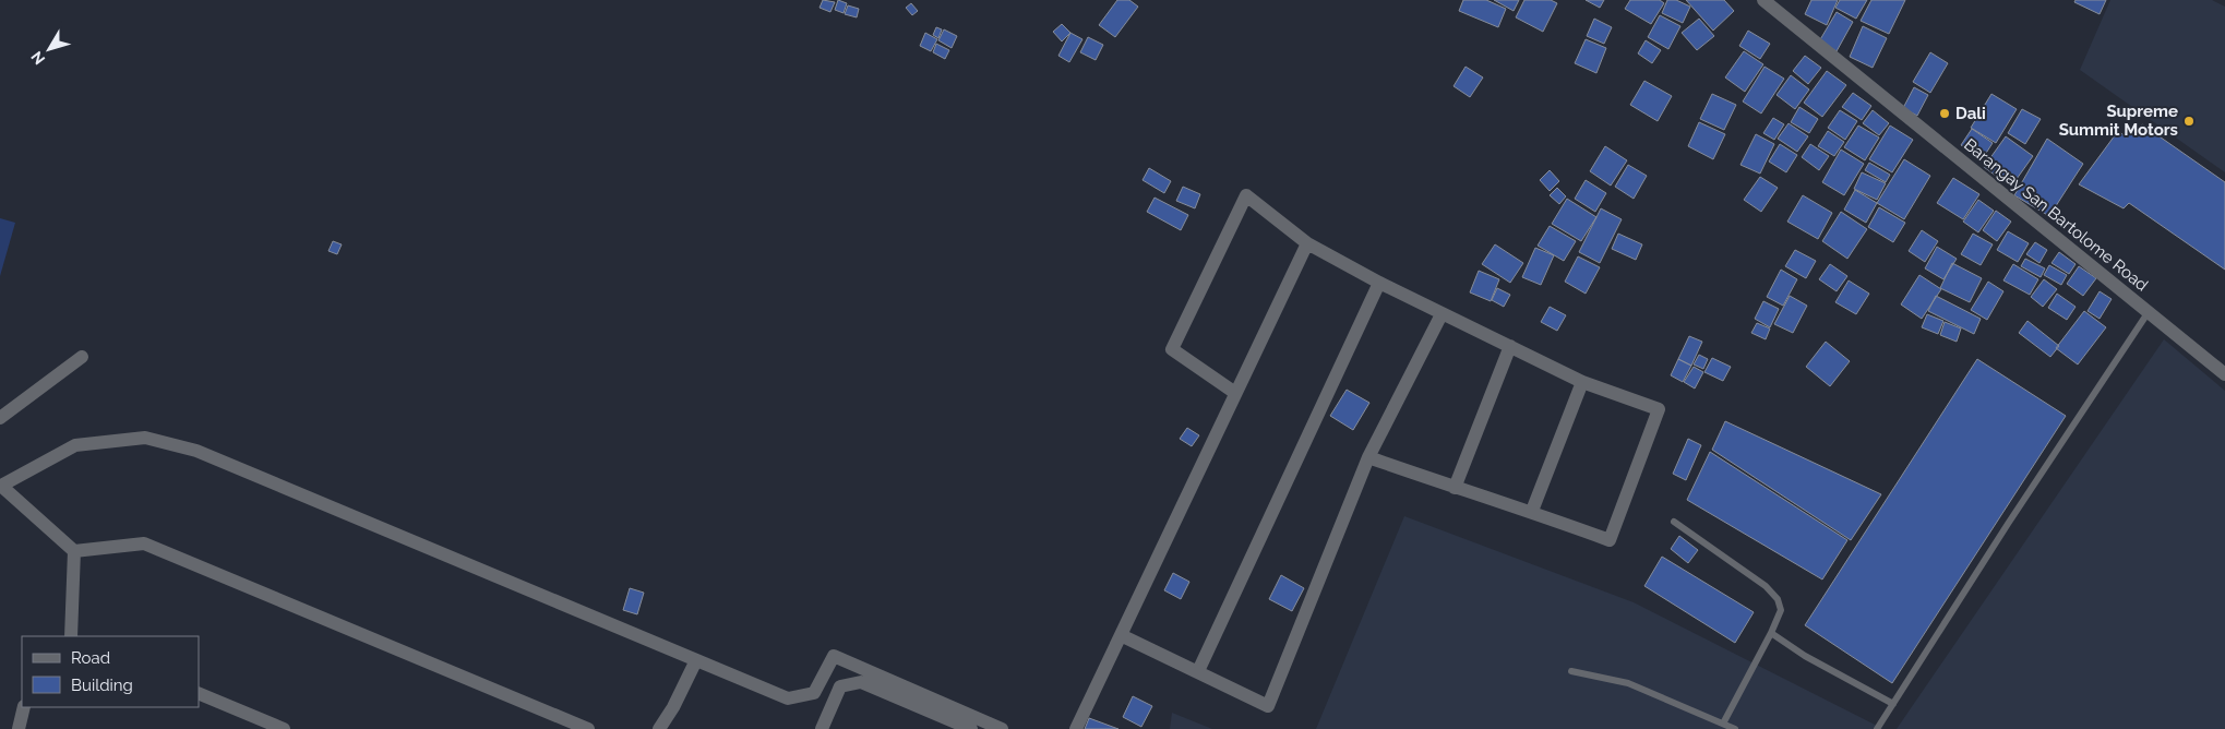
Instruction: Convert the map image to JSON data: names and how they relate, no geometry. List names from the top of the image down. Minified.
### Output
{"streets":{"street":["Barangay San Bartolome Road"]},"places":["Dali","Supreme Summit Motors"],"legend":["Road","Building"],"north":"bottom left"}
